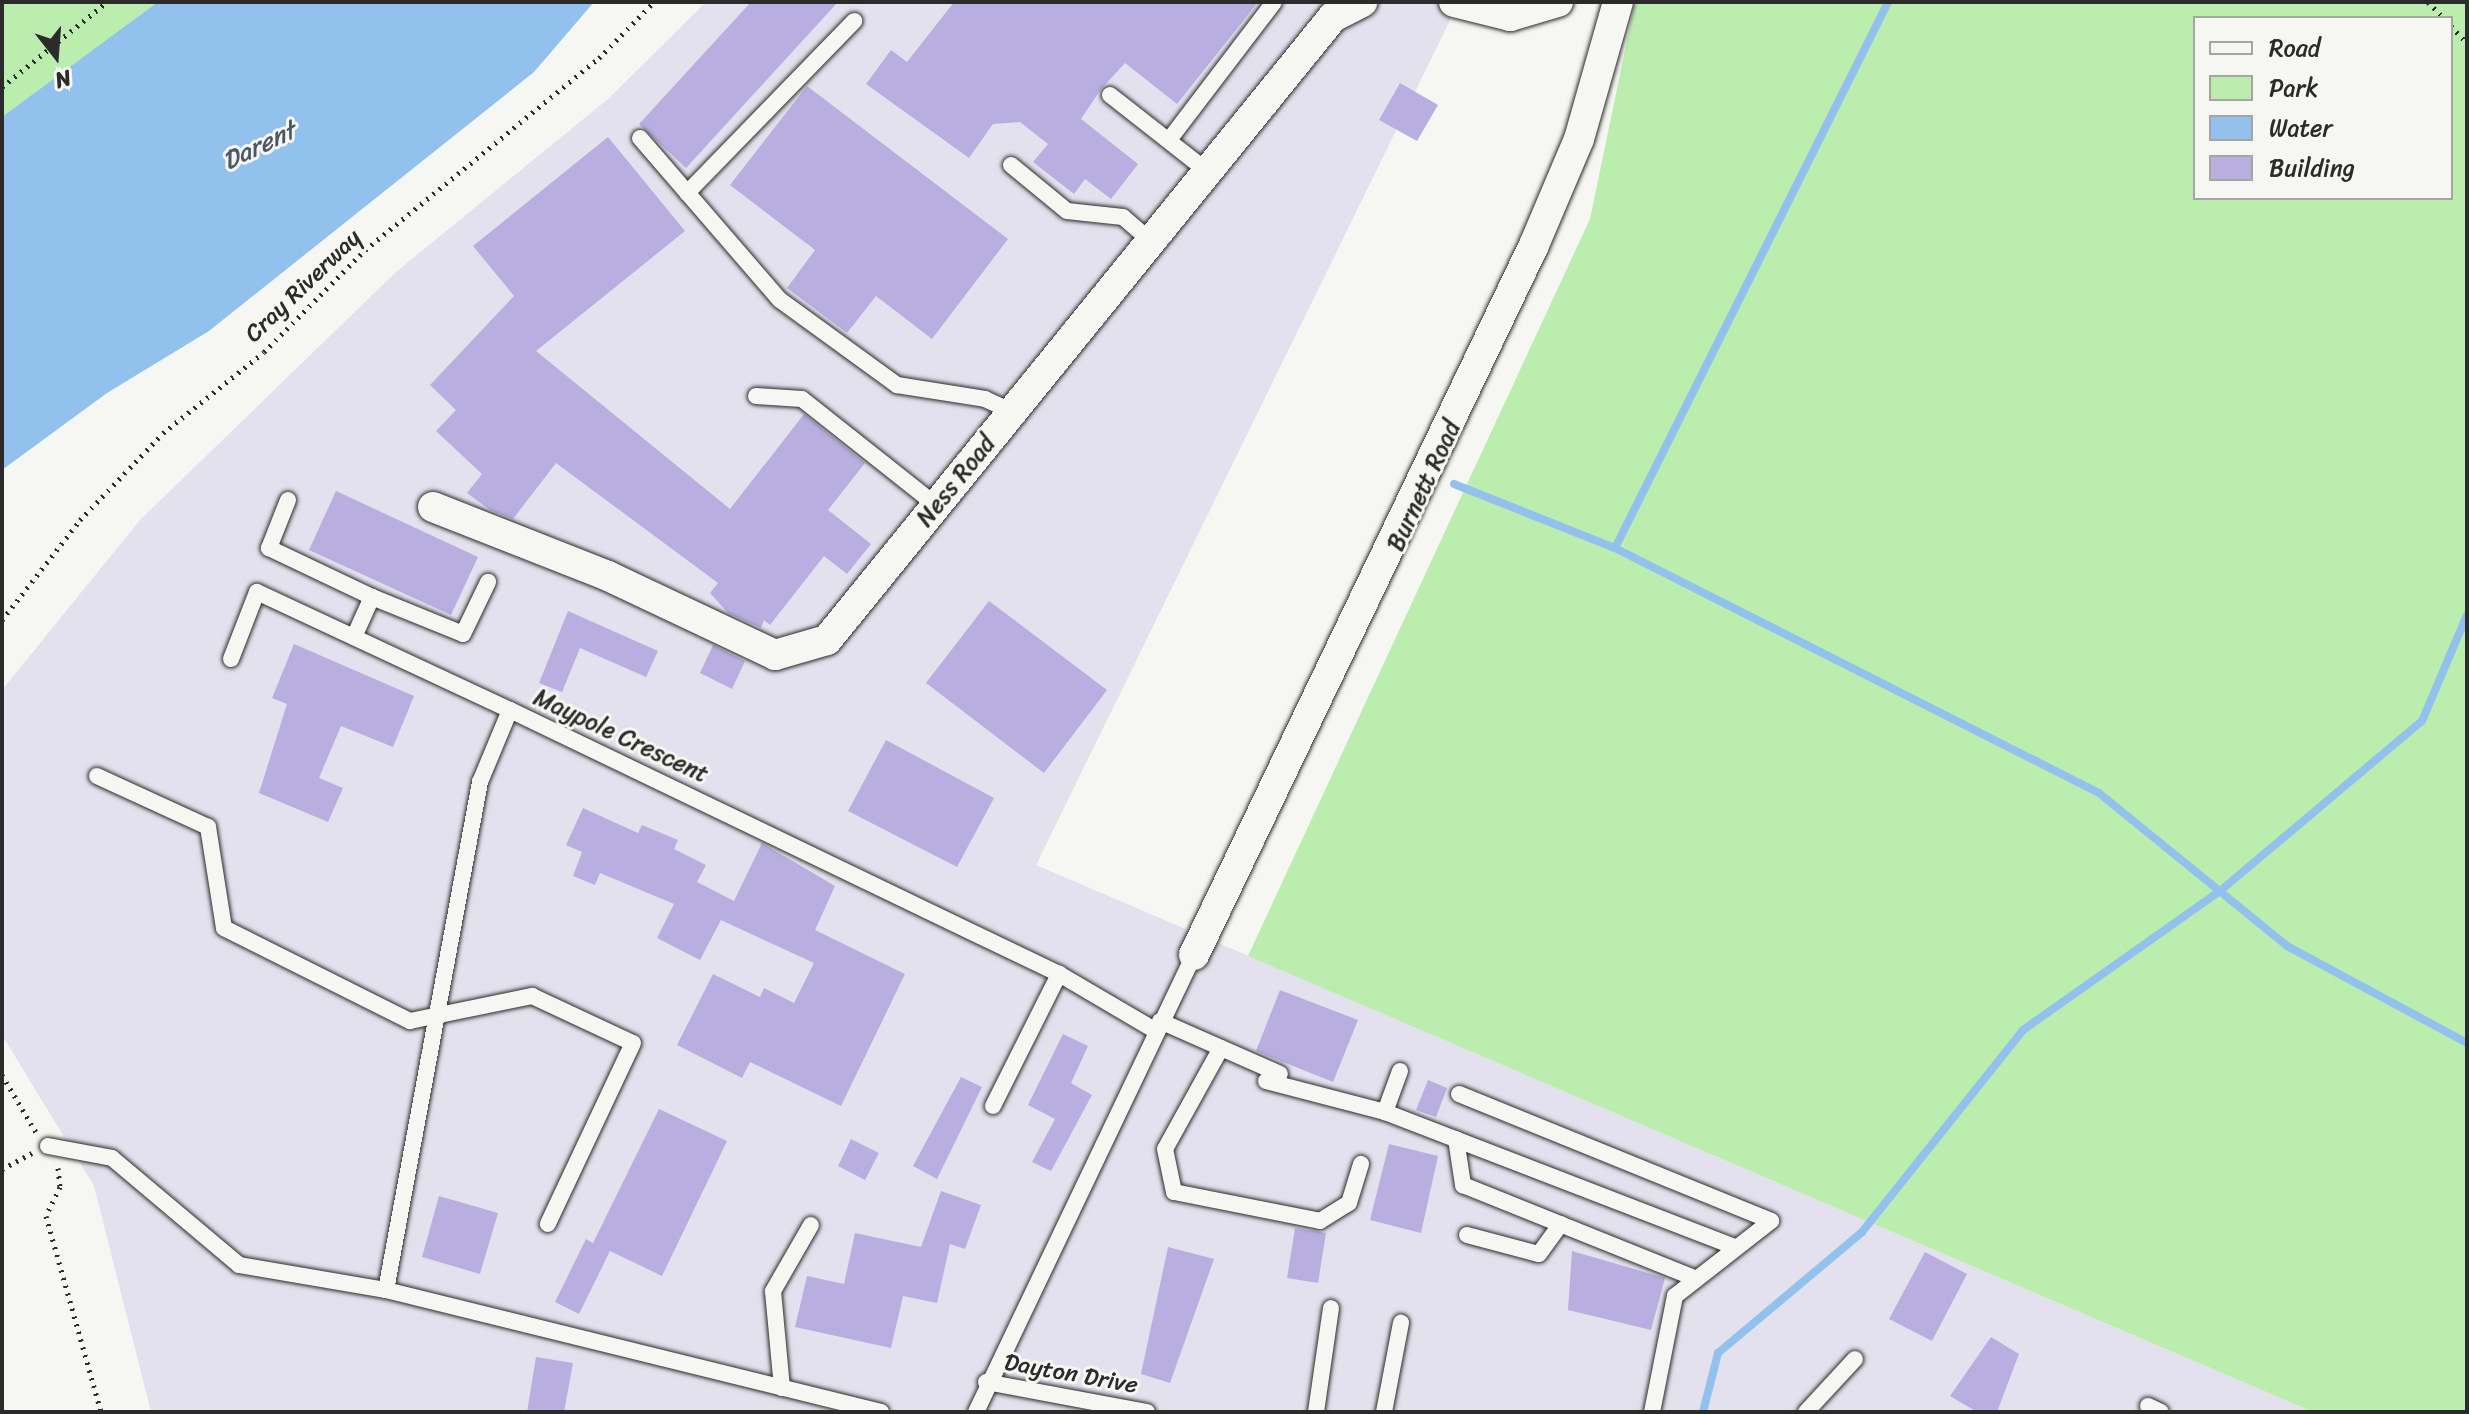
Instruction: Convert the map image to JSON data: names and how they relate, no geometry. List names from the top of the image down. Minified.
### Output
{"streets":{"street":["Ness Road","Burnett Road"],"lane":["Maypole Crescent","Dayton Drive"],"path":["Cray Riverway"]},"water":["Darent"],"legend":["Road","Park","Water","Building"],"north":"bottom"}
